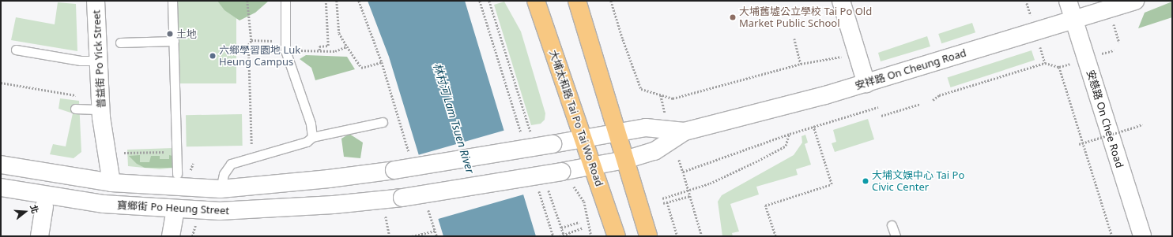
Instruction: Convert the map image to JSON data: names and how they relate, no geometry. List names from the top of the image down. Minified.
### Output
{"streets":{"main road":["普益街 Po Yick Street","安祥路 On Cheung Road","大埔太和路 Tai Po Tai Wo Road","安慈路 On Chee Road","寶鄉街 Po Heung Street"]},"crossings":[["普益街 Po Yick Street","寶鄉街 Po Heung Street"],["安祥路 On Cheung Road","大埔太和路 Tai Po Tai Wo Road"],["安祥路 On Cheung Road","安慈路 On Chee Road"],["安祥路 On Cheung Road","寶鄉街 Po Heung Street"]],"water":["林村河 Lam Tsuen River"],"places":["大埔舊墟公立學校 Tai Po Old Market Public School","土地","六鄉學習園地 Luk Heung Campus","大埔文娛中心 Tai Po Civic Center"],"north":"right"}
